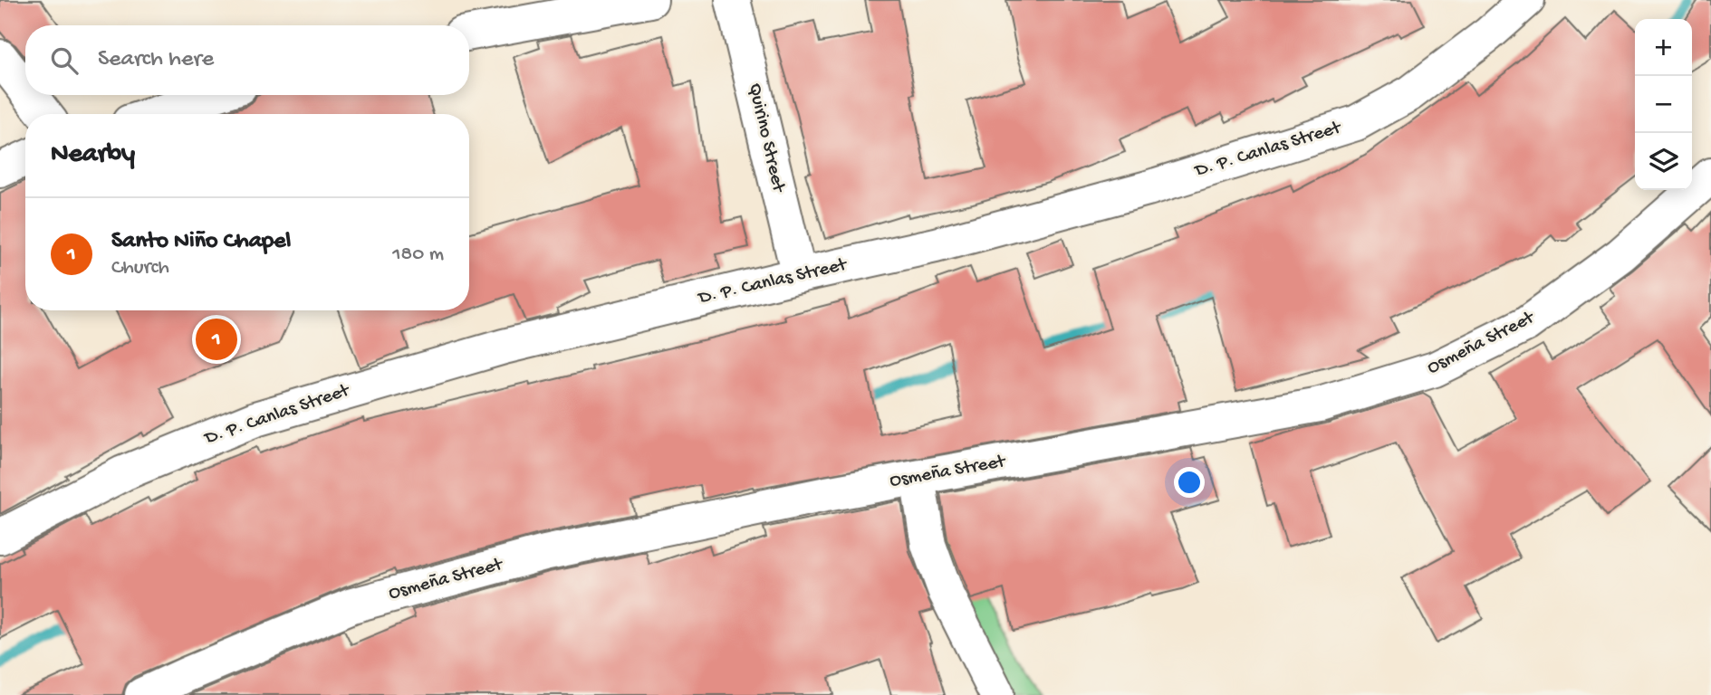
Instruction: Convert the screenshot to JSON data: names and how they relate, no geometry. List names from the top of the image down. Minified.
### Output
{"streets":{"street":["Quirino Street","D. P. Canlas Street","Osmeña Street"]},"crossings":[["Quirino Street","D. P. Canlas Street"]],"page":{"map_buttons":["+","−"],"search":"Search here","heading":"Nearby","list":[{"mark":"1","name":"Santo Niño Chapel","note":"Church","value":"180 m"}],"pins":"1"}}
